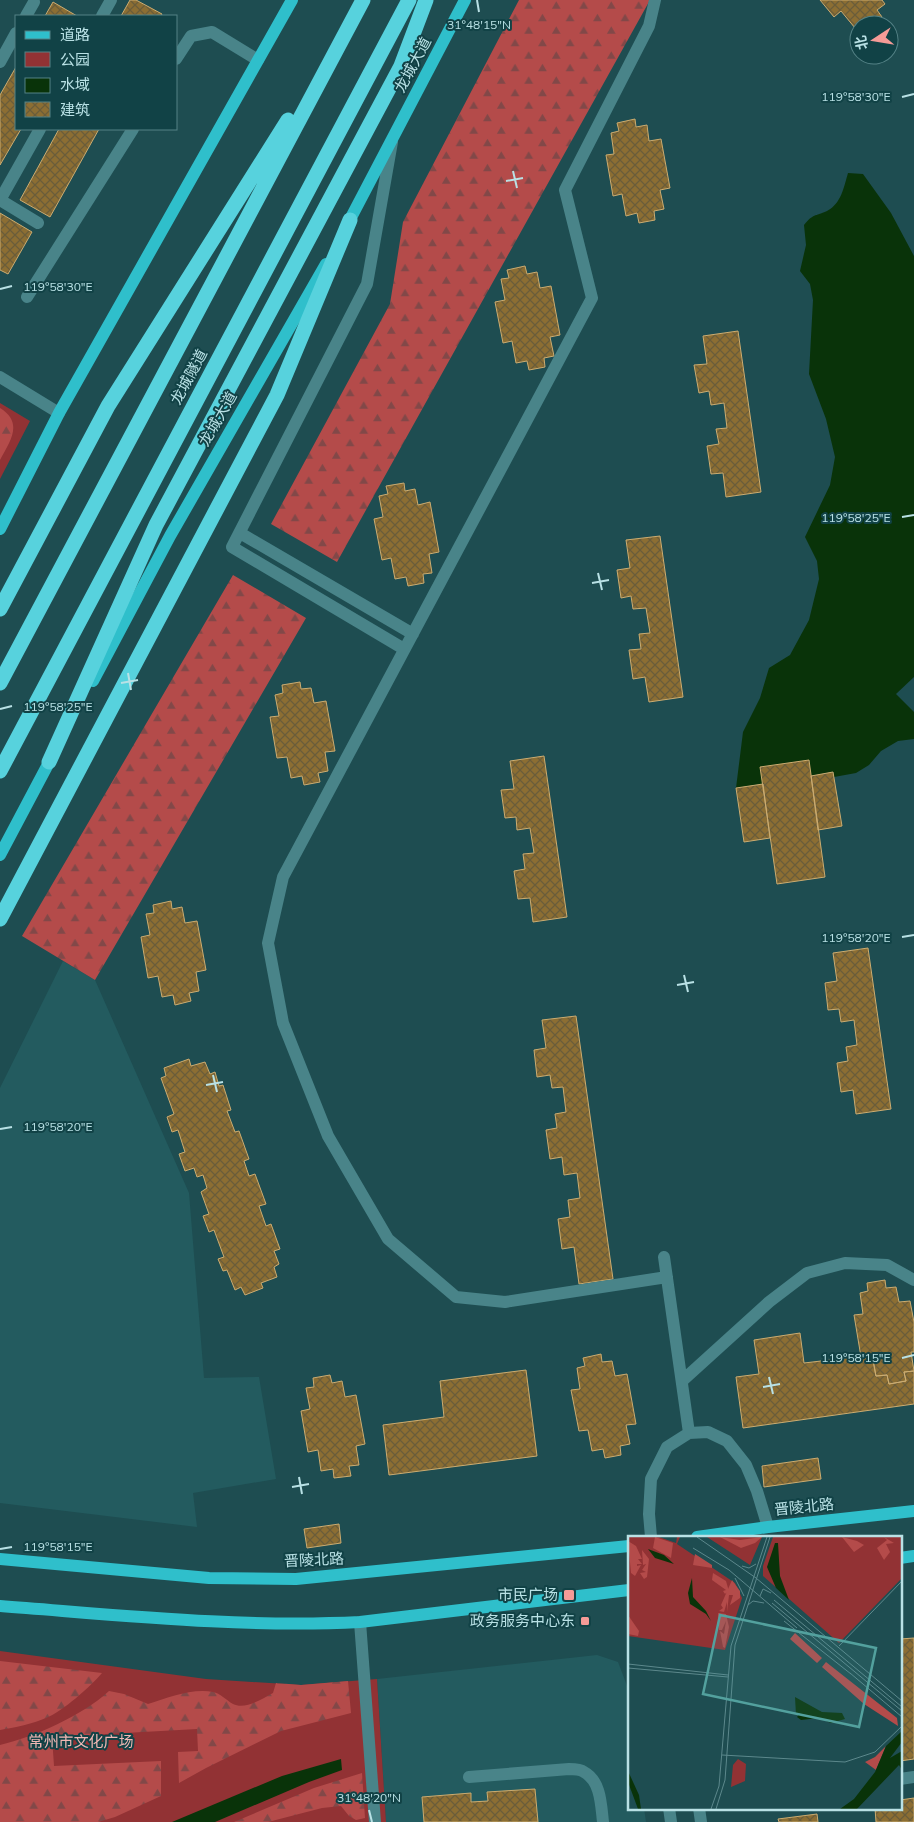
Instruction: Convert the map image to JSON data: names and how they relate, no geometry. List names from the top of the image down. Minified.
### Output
{"streets":{"highway":["龙城隧道"],"main road":["龙城大道","晋陵北路"]},"parks":["常州市文化广场"],"places":{"transit":["市民广场","政务服务中心东"]},"legend":["道路","公园","水域","建筑"],"north":"left","coordinates":["31°48'15\"N","119°58'30\"E","119°58'25\"E","119°58'20\"E","119°58'15\"E","31°48'20\"N"]}
